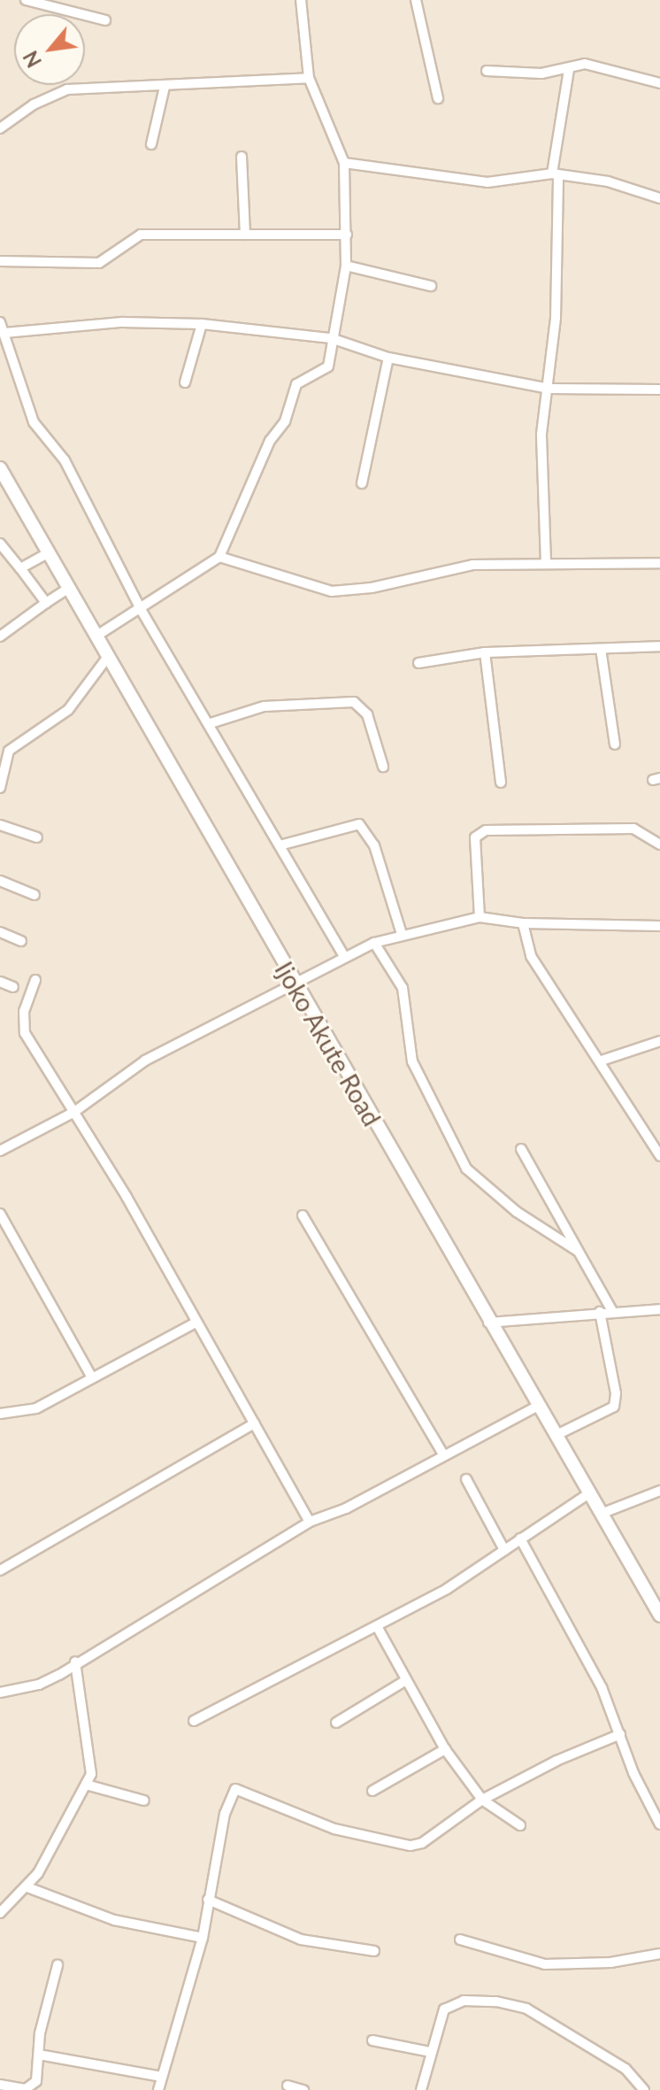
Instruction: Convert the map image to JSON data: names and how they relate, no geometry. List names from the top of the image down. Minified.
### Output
{"streets":{"main road":["Ijoko Akute Road"]},"north":"bottom left"}
